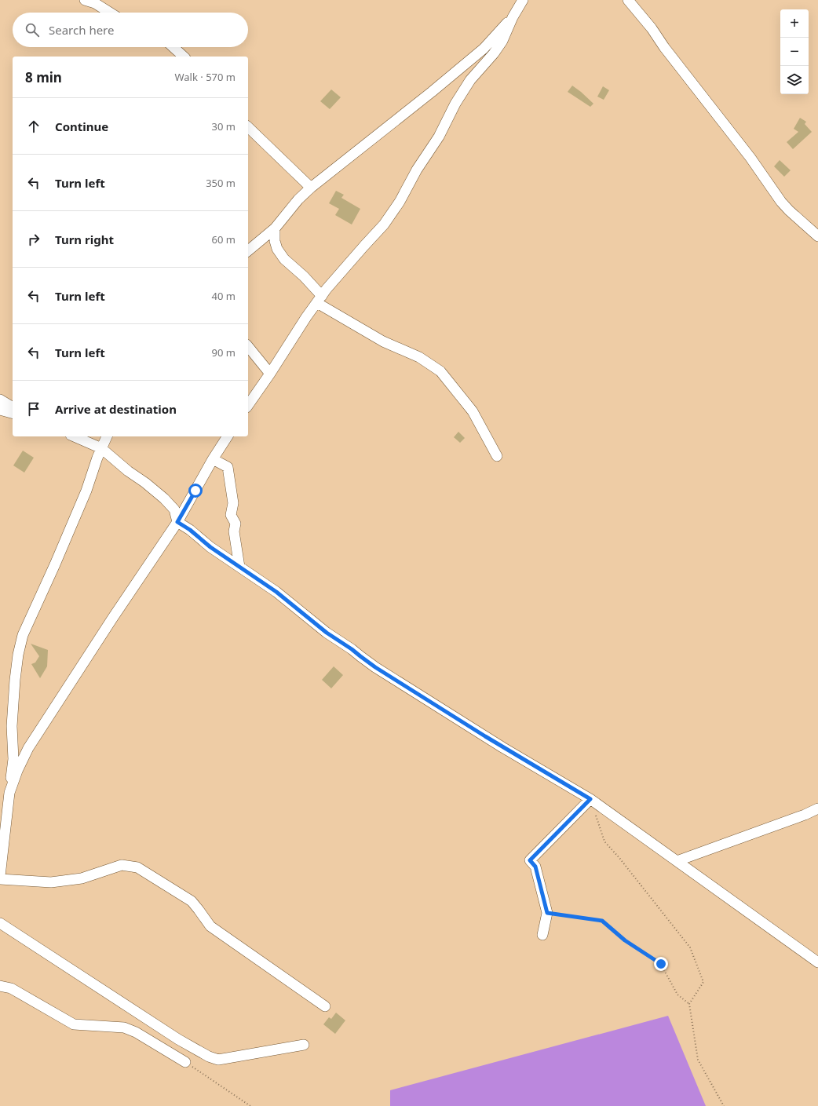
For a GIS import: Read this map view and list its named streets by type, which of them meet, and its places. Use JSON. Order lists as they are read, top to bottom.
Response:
{
  "page": {
    "map_buttons": ["+", "−"],
    "search": "Search here",
    "heading": ["8 min", "Walk · 570 m"],
    "list": [
      ["Continue", "30 m"],
      ["Turn left", "350 m"],
      ["Turn right", "60 m"],
      ["Turn left", "40 m"],
      ["Turn left", "90 m"],
      "Arrive at destination"
    ]
  }
}
